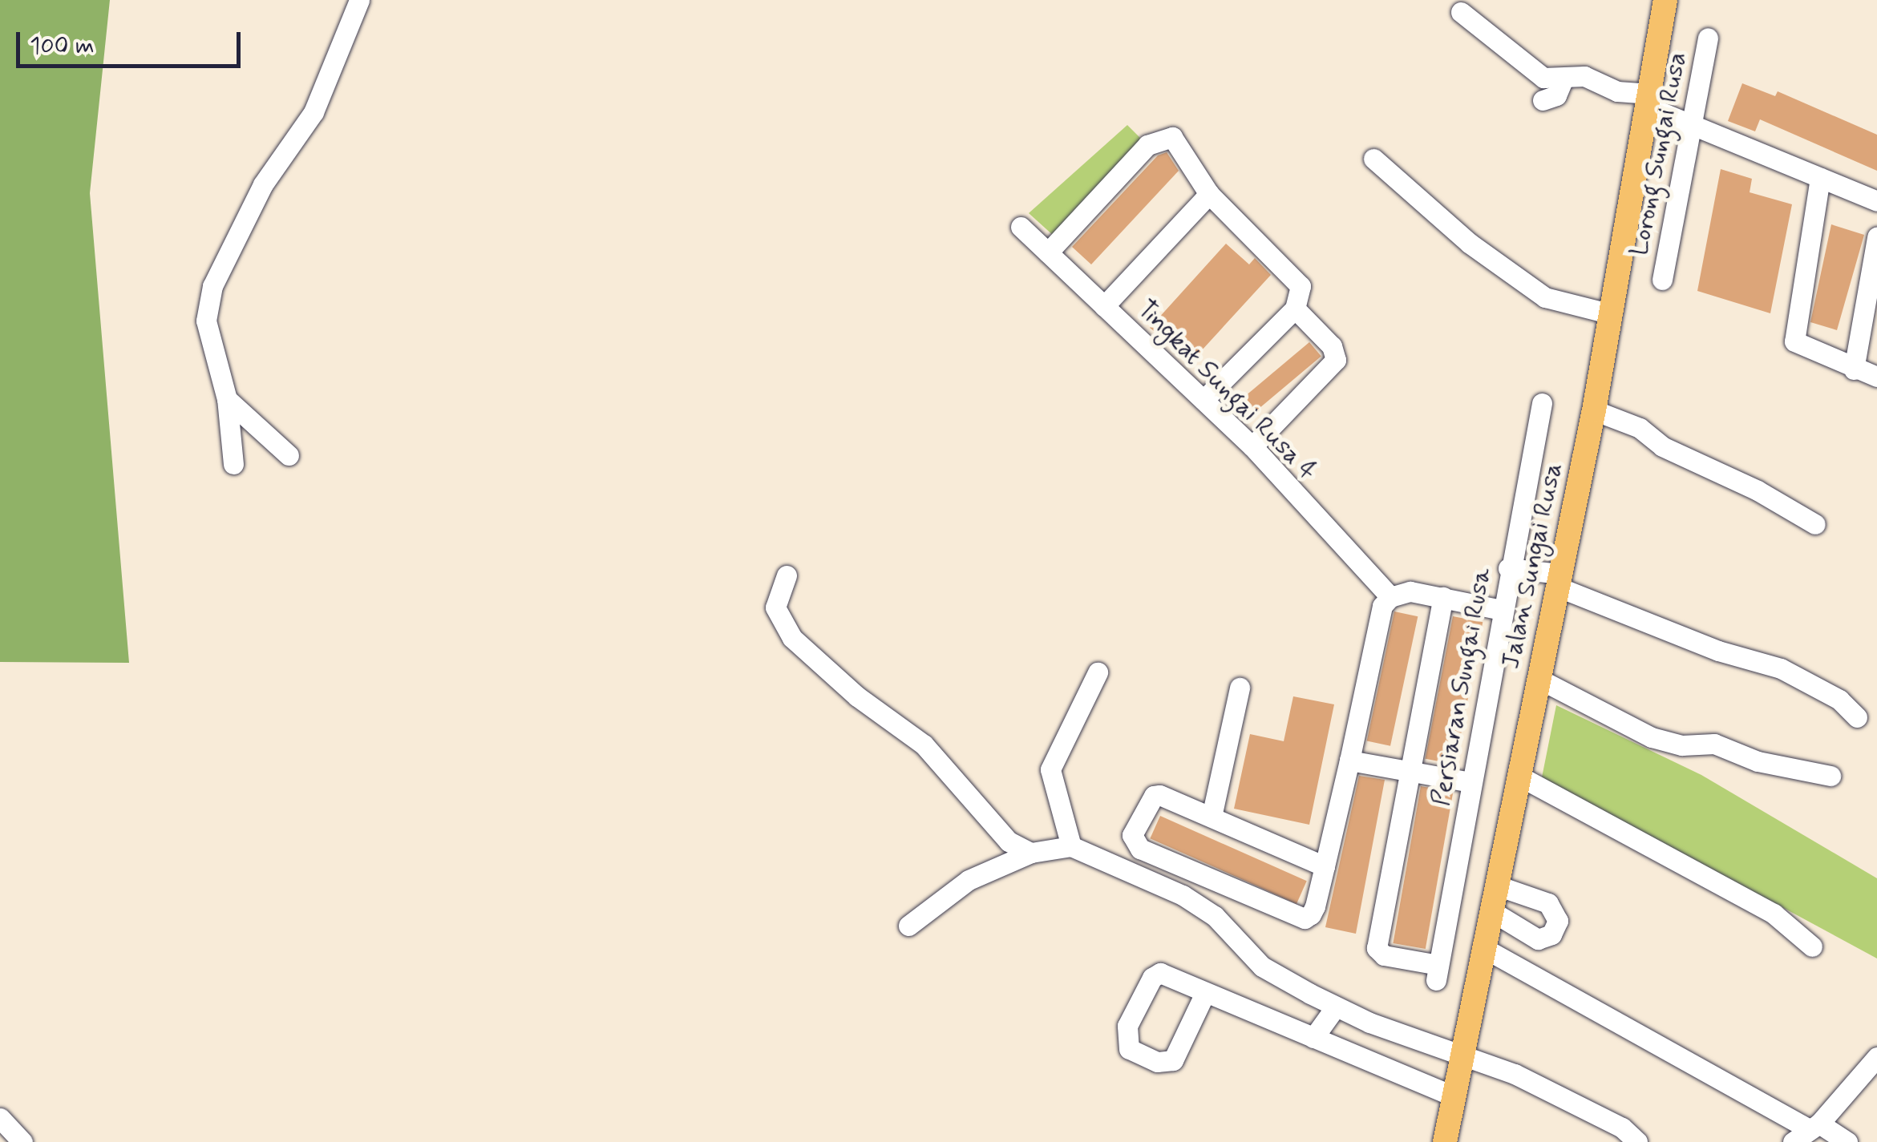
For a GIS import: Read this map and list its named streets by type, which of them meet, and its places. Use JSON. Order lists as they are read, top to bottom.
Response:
{
  "streets": {
    "main road": ["Jalan Sungai Rusa"],
    "street": ["Lorong Sungai Rusa", "Tingkat Sungai Rusa 4", "Persiaran Sungai Rusa"]
  },
  "scale_bar": "100 m"
}
